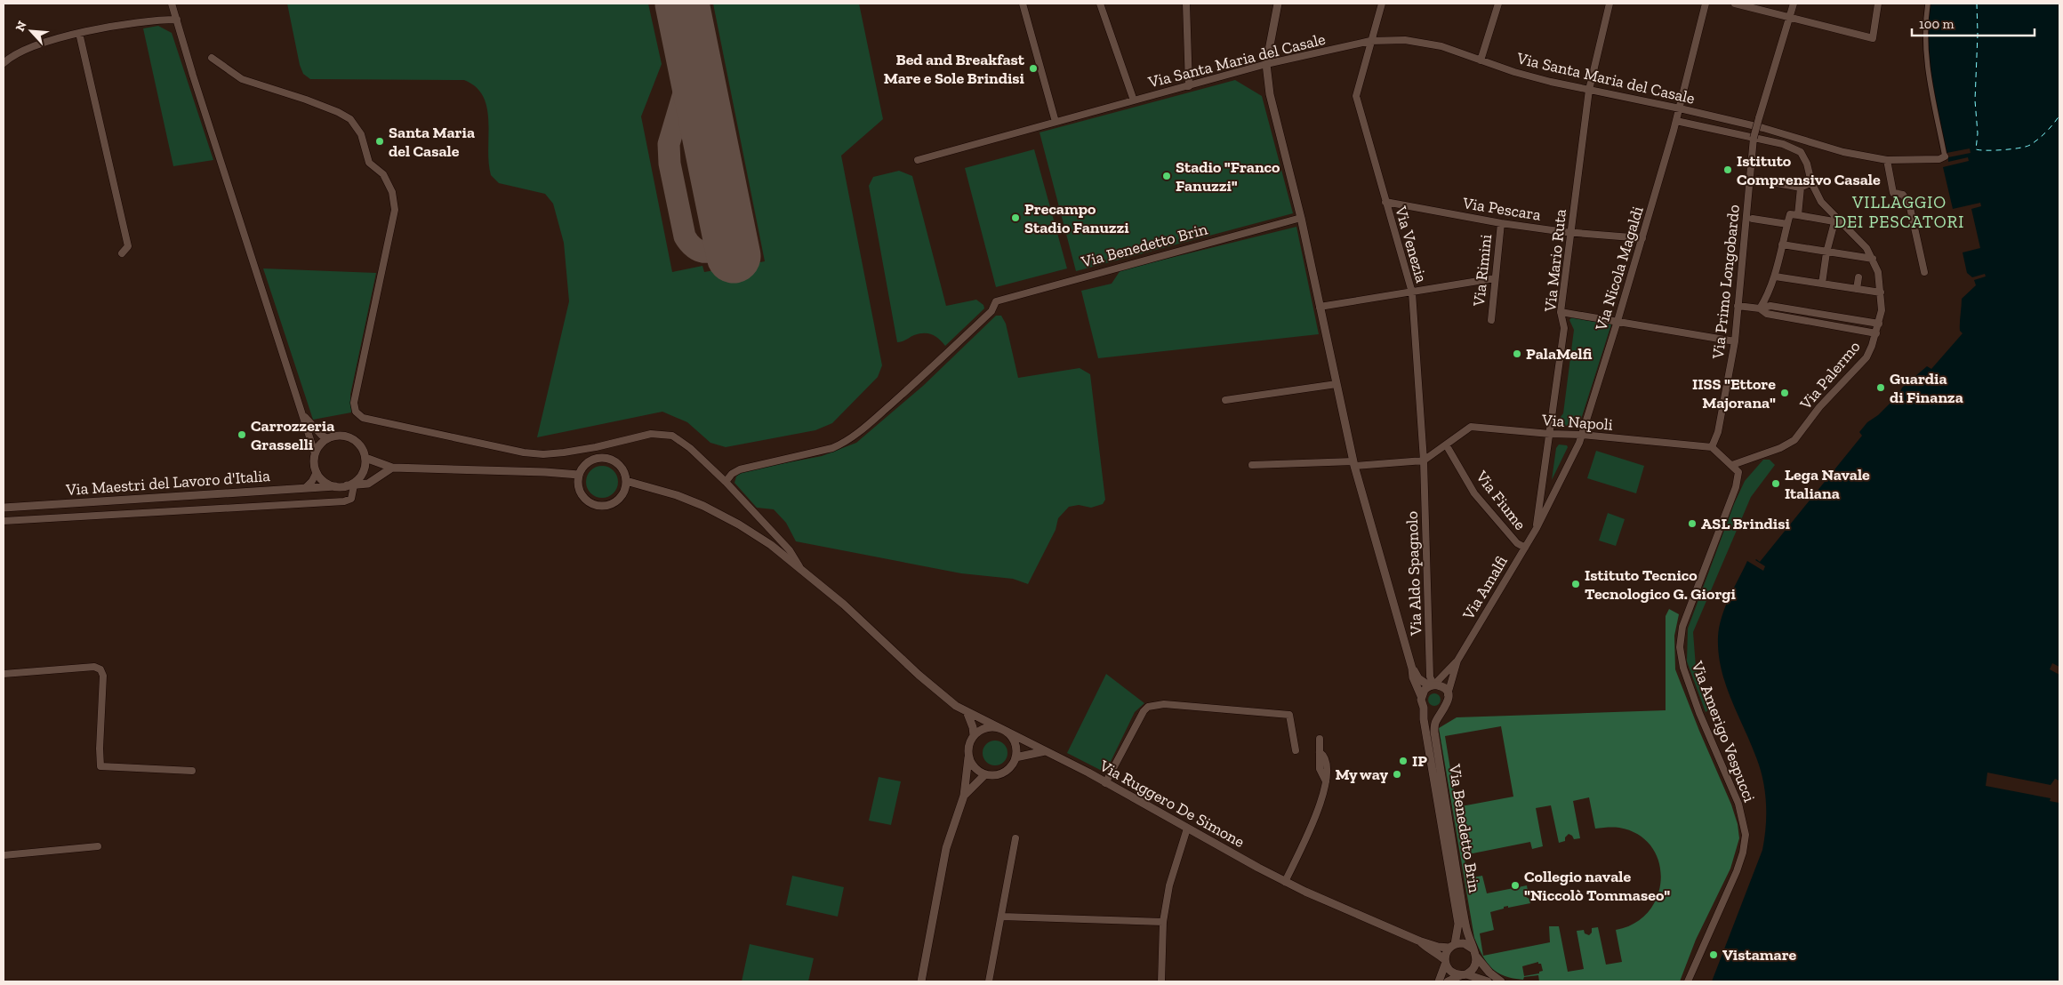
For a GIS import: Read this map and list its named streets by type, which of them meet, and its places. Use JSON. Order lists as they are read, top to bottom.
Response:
{
  "streets": {
    "street": [
      "Via Santa Maria del Casale",
      "Via Pescara",
      "Via Venezia",
      "Via Benedetto Brin",
      "Via Mario Ruta",
      "Via Nicola Magaldi",
      "Via Rimini",
      "Via Primo Longobardo",
      "Via Palermo",
      "Via Napoli",
      "Via Maestri del Lavoro d'Italia",
      "Via Fiume",
      "Via Aldo Spagnolo",
      "Via Amalfi",
      "Via Amerigo Vespucci",
      "Via Ruggero De Simone"
    ]
  },
  "crossings": [
    ["Via Santa Maria del Casale", "Via Venezia"],
    ["Via Santa Maria del Casale", "Via Benedetto Brin"],
    ["Via Santa Maria del Casale", "Via Mario Ruta"],
    ["Via Santa Maria del Casale", "Via Nicola Magaldi"],
    ["Via Pescara", "Via Venezia"],
    ["Via Pescara", "Via Mario Ruta"],
    ["Via Pescara", "Via Nicola Magaldi"],
    ["Via Pescara", "Via Rimini"],
    ["Via Venezia", "Via Napoli"],
    ["Via Venezia", "Via Aldo Spagnolo"],
    ["Via Benedetto Brin", "Via Aldo Spagnolo"],
    ["Via Benedetto Brin", "Via Amalfi"],
    ["Via Benedetto Brin", "Via Ruggero De Simone"],
    ["Via Mario Ruta", "Via Napoli"],
    ["Via Mario Ruta", "Via Amalfi"],
    ["Via Nicola Magaldi", "Via Palermo"],
    ["Via Nicola Magaldi", "Via Napoli"],
    ["Via Nicola Magaldi", "Via Amalfi"],
    ["Via Primo Longobardo", "Via Palermo"],
    ["Via Primo Longobardo", "Via Napoli"],
    ["Via Palermo", "Via Amerigo Vespucci"],
    ["Via Napoli", "Via Fiume"],
    ["Via Napoli", "Via Aldo Spagnolo"],
    ["Via Napoli", "Via Amalfi"],
    ["Via Fiume", "Via Amalfi"],
    ["Via Aldo Spagnolo", "Via Amalfi"]
  ],
  "districts": ["VILLAGGIO DEI PESCATORI"],
  "places": [
    "Bed and Breakfast Mare e Sole Brindisi",
    "Santa Maria del Casale",
    "Istituto Comprensivo Casale",
    "Stadio \"Franco Fanuzzi\"",
    "Precampo Stadio Fanuzzi",
    "PalaMelfi",
    "Guardia di Finanza",
    "IISS \"Ettore Majorana\"",
    "Carrozzeria Grasselli",
    "Lega Navale Italiana",
    "ASL Brindisi",
    "Istituto Tecnico Tecnologico G. Giorgi",
    "IP",
    "My way",
    "Collegio navale \"Niccolò Tommaseo\"",
    "Vistamare"
  ],
  "scale_bar": "100 m",
  "north": "top left"
}
